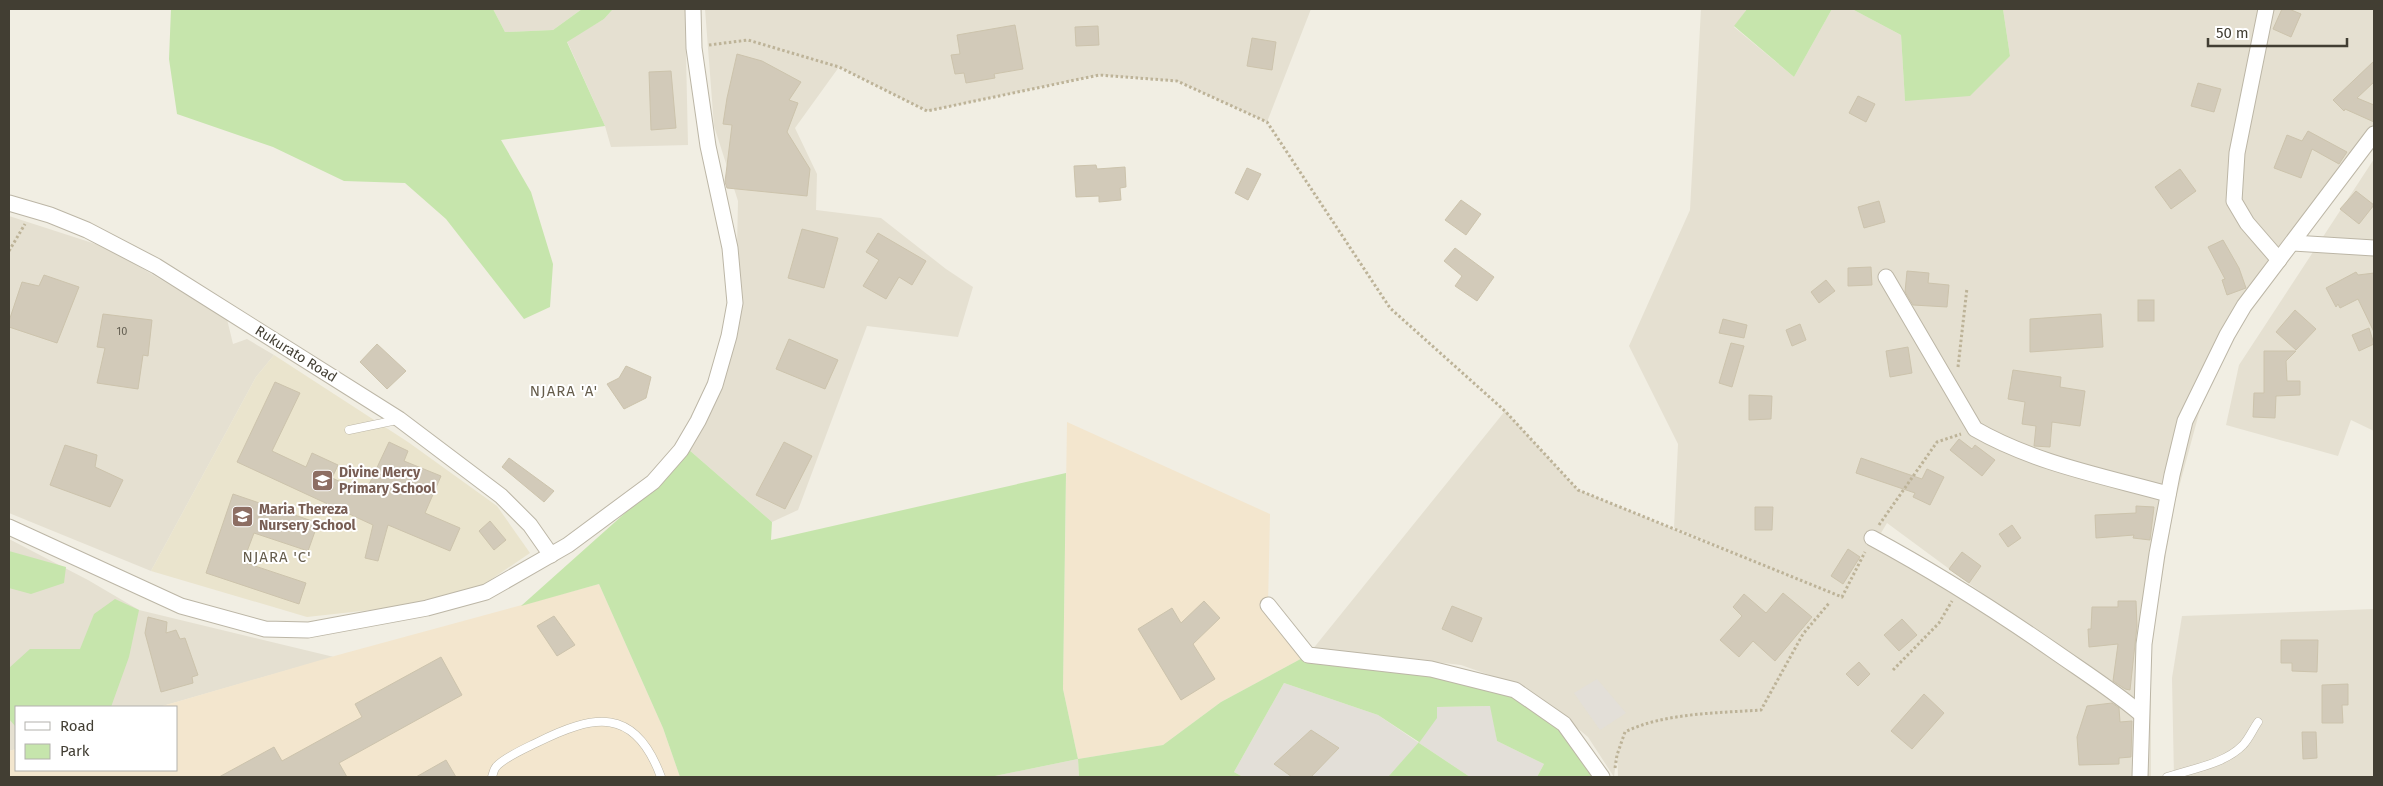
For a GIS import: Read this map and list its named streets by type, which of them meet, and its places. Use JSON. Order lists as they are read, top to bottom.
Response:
{
  "streets": {
    "street": ["Rukurato Road"]
  },
  "districts": ["NJARA 'A'", "NJARA 'C'"],
  "places": {
    "school or university": ["Divine Mercy Primary School", "Maria Thereza Nursery School"]
  },
  "house_numbers": ["10"],
  "legend": ["Road", "Park"],
  "scale_bar": "50 m"
}
